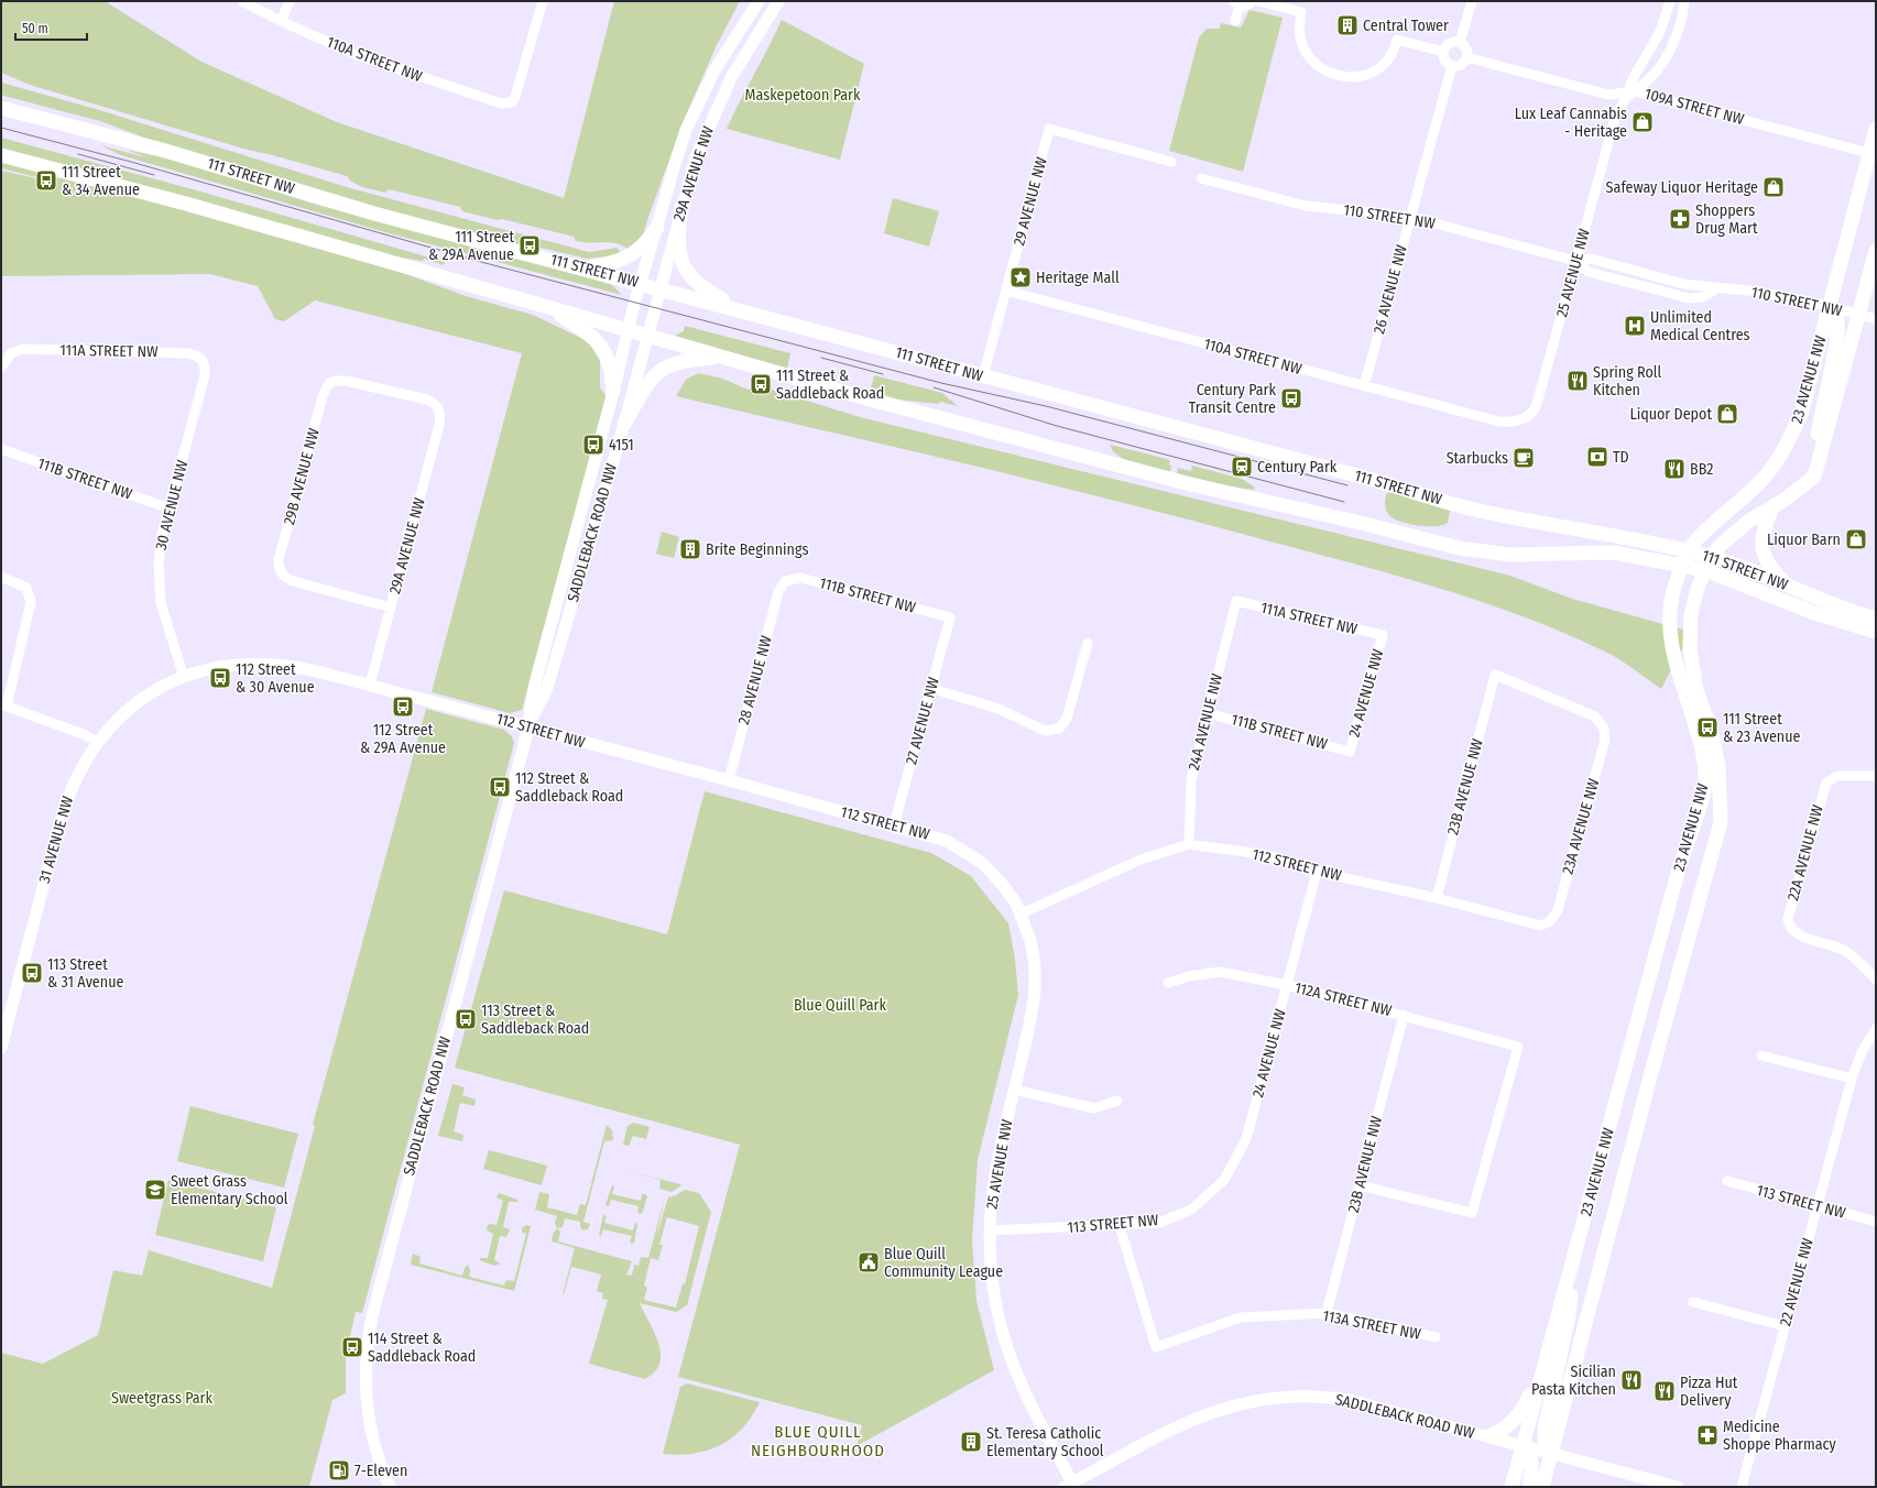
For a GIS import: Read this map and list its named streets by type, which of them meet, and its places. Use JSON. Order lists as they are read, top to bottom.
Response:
{
  "streets": {
    "main road": ["111 STREET NW", "23 AVENUE NW"],
    "street": [
      "110A STREET NW",
      "109A STREET NW",
      "29A AVENUE NW",
      "29 AVENUE NW",
      "110 STREET NW",
      "25 AVENUE NW",
      "26 AVENUE NW",
      "111A STREET NW",
      "29B AVENUE NW",
      "111B STREET NW",
      "30 AVENUE NW",
      "SADDLEBACK ROAD NW",
      "28 AVENUE NW",
      "24 AVENUE NW",
      "27 AVENUE NW",
      "24A AVENUE NW",
      "112 STREET NW",
      "23B AVENUE NW",
      "23A AVENUE NW",
      "31 AVENUE NW",
      "22A AVENUE NW",
      "112A STREET NW",
      "113 STREET NW",
      "22 AVENUE NW",
      "113A STREET NW"
    ]
  },
  "crossings": [
    ["110A STREET NW", "29 AVENUE NW"],
    ["110A STREET NW", "25 AVENUE NW"],
    ["110A STREET NW", "26 AVENUE NW"],
    ["109A STREET NW", "25 AVENUE NW"],
    ["109A STREET NW", "26 AVENUE NW"],
    ["109A STREET NW", "23 AVENUE NW"],
    ["29A AVENUE NW", "111 STREET NW"],
    ["29A AVENUE NW", "29B AVENUE NW"],
    ["29A AVENUE NW", "SADDLEBACK ROAD NW"],
    ["29A AVENUE NW", "112 STREET NW"],
    ["111 STREET NW", "29 AVENUE NW"],
    ["111 STREET NW", "23 AVENUE NW"],
    ["111 STREET NW", "SADDLEBACK ROAD NW"],
    ["110 STREET NW", "25 AVENUE NW"],
    ["110 STREET NW", "26 AVENUE NW"],
    ["110 STREET NW", "23 AVENUE NW"],
    ["25 AVENUE NW", "SADDLEBACK ROAD NW"],
    ["25 AVENUE NW", "112 STREET NW"],
    ["25 AVENUE NW", "113 STREET NW"],
    ["111A STREET NW", "30 AVENUE NW"],
    ["111A STREET NW", "24 AVENUE NW"],
    ["111A STREET NW", "24A AVENUE NW"],
    ["23 AVENUE NW", "SADDLEBACK ROAD NW"],
    ["111B STREET NW", "30 AVENUE NW"],
    ["111B STREET NW", "28 AVENUE NW"],
    ["111B STREET NW", "24 AVENUE NW"],
    ["111B STREET NW", "27 AVENUE NW"],
    ["111B STREET NW", "24A AVENUE NW"],
    ["30 AVENUE NW", "112 STREET NW"],
    ["30 AVENUE NW", "31 AVENUE NW"],
    ["SADDLEBACK ROAD NW", "112 STREET NW"],
    ["28 AVENUE NW", "112 STREET NW"],
    ["24 AVENUE NW", "112 STREET NW"],
    ["24 AVENUE NW", "112A STREET NW"],
    ["24 AVENUE NW", "113 STREET NW"],
    ["27 AVENUE NW", "112 STREET NW"],
    ["24A AVENUE NW", "112 STREET NW"],
    ["112 STREET NW", "23B AVENUE NW"],
    ["112 STREET NW", "23A AVENUE NW"],
    ["112 STREET NW", "31 AVENUE NW"],
    ["23B AVENUE NW", "23A AVENUE NW"],
    ["23B AVENUE NW", "112A STREET NW"],
    ["23B AVENUE NW", "113A STREET NW"],
    ["113 STREET NW", "22 AVENUE NW"],
    ["113 STREET NW", "113A STREET NW"]
  ],
  "districts": ["BLUE QUILL NEIGHBOURHOOD"],
  "parks": ["Maskepetoon Park", "Blue Quill Park", "Sweetgrass Park"],
  "places": {
    "building": ["Central Tower", "Brite Beginnings", "St. Teresa Catholic Elementary School"],
    "shop": [
      "Lux Leaf Cannabis - Heritage",
      "Safeway Liquor Heritage",
      "Liquor Depot",
      "Liquor Barn"
    ],
    "bus stop": [
      "111 Street & 34 Avenue",
      "111 Street & 29A Avenue",
      "111 Street & Saddleback Road",
      "Century Park Transit Centre",
      "4151",
      "112 Street & 30 Avenue",
      "112 Street & 29A Avenue",
      "111 Street & 23 Avenue",
      "112 Street & Saddleback Road",
      "113 Street & 31 Avenue",
      "113 Street & Saddleback Road",
      "114 Street & Saddleback Road"
    ],
    "pharmacy": ["Shoppers Drug Mart", "Medicine Shoppe Pharmacy"],
    "place": ["Heritage Mall"],
    "hospital": ["Unlimited Medical Centres"],
    "restaurant": [
      "Spring Roll Kitchen",
      "BB2",
      "Sicilian Pasta Kitchen",
      "Pizza Hut Delivery"
    ],
    "bank": ["TD"],
    "cafe": ["Starbucks"],
    "station": ["Century Park"],
    "school or university": ["Sweet Grass Elementary School"],
    "public building": ["Blue Quill Community League"],
    "fuel station": ["7-Eleven"]
  },
  "scale_bar": "50 m"
}
